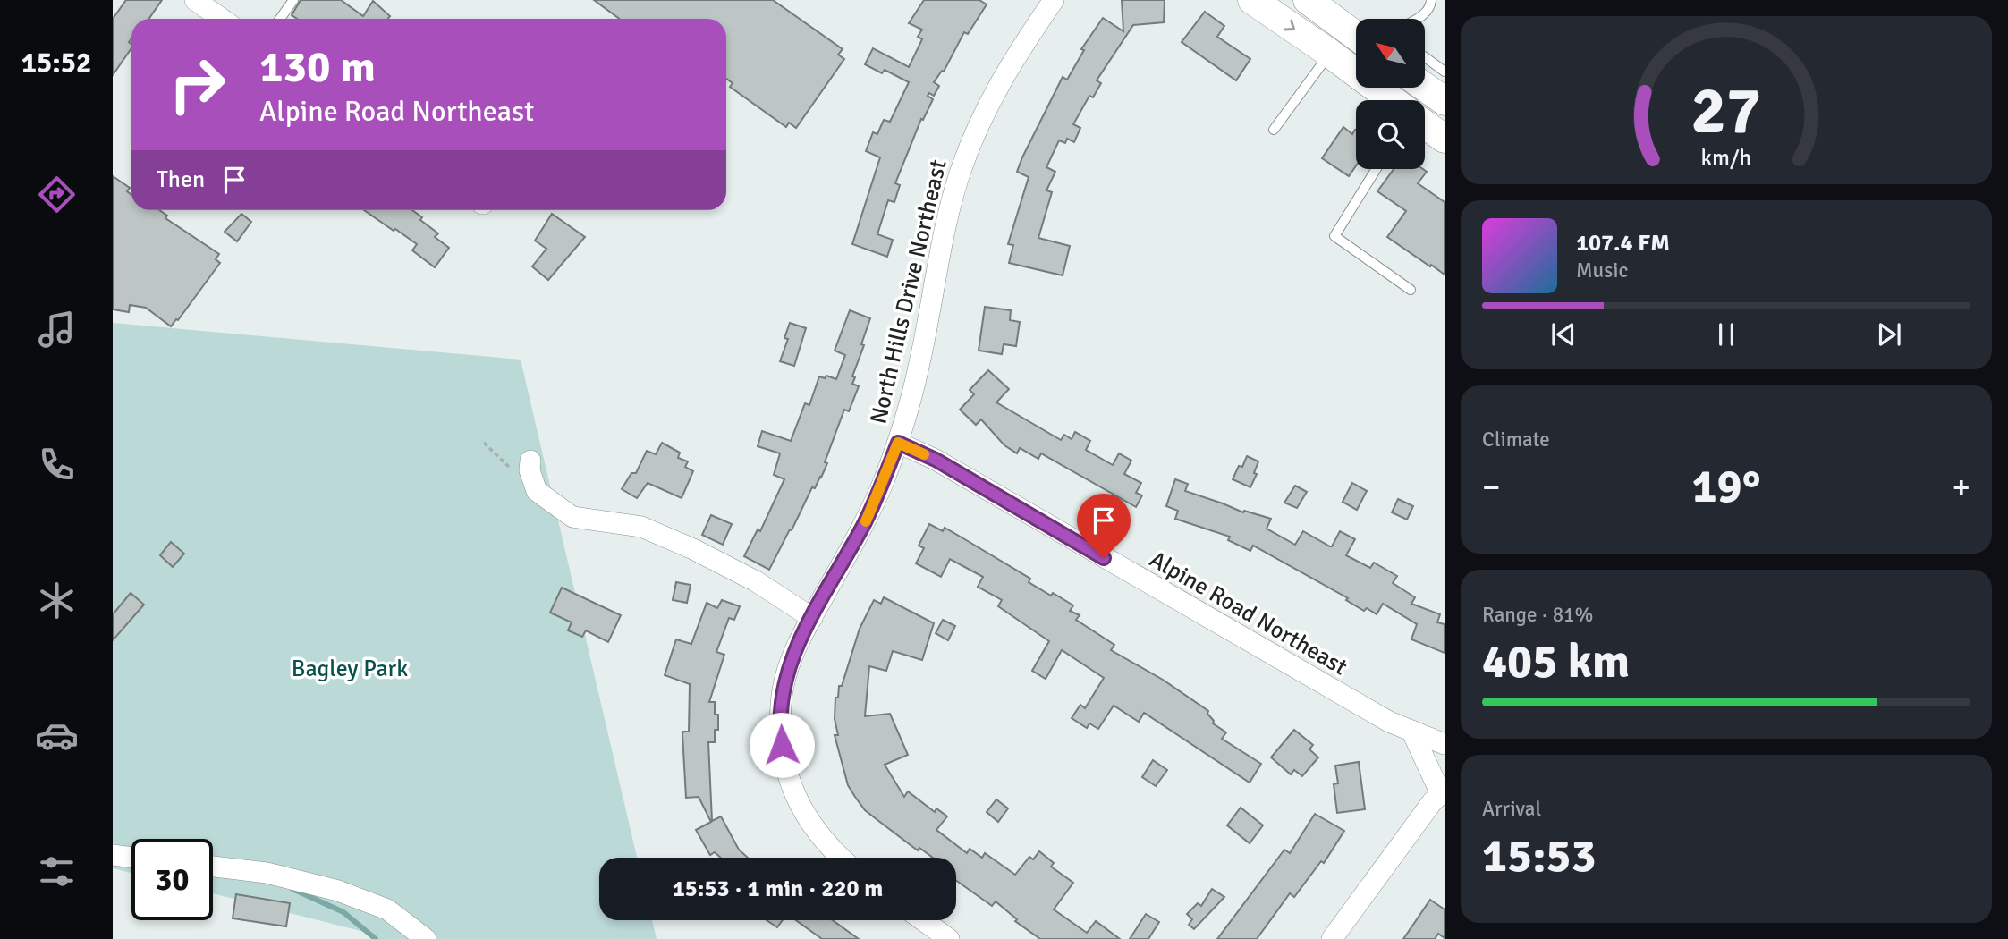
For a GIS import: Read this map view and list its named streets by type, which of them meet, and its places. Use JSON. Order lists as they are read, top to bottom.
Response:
{
  "streets": {
    "street": ["North Hills Drive Northeast", "Alpine Road Northeast"]
  },
  "crossings": [
    ["North Hills Drive Northeast", "Alpine Road Northeast"]
  ],
  "parks": ["Bagley Park"],
  "north": "top left",
  "page": {
    "tabs": "15:52",
    "turn": ["130 m", "Alpine Road Northeast"],
    "then": "Then",
    "song": ["107.4 FM", "Music"],
    "tile": [
      "Climate",
      ["Range · 81%", "405 km"],
      ["Arrival", "15:53"]
    ],
    "heat": ["−", "19°", "+"],
    "limit": "30",
    "trip": "15:53 · 1 min · 220 m",
    "gauge": ["27", "km/h"]
  }
}
